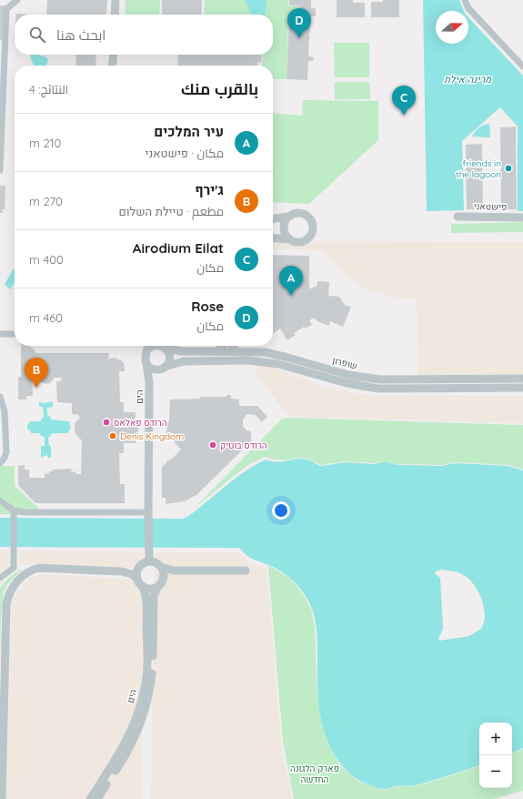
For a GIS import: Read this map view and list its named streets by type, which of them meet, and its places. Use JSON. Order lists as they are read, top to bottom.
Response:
{
  "streets": {
    "street": ["פישטאני", "שופרון", "הים"]
  },
  "crossings": [
    ["שופרון", "הים"]
  ],
  "water": ["מרינה אילת"],
  "parks": ["פארק הלגונה החדשה"],
  "places": [
    "friends in the lagoon",
    "הרודס פאלאס",
    "Denis Kingdom",
    "הרודס בוטיק"
  ],
  "north": "right",
  "page": {
    "pins": [
      "D",
      "C",
      "A",
      "B"
    ],
    "search": "ابحث هنا",
    "heading": ["بالقرب منك", "النتائج: 4"],
    "list": [
      {
        "mark": "A",
        "name": "עיר המלכים",
        "note": "مكان · פישטאני",
        "value": "210 m"
      },
      {
        "mark": "B",
        "name": "ג'ירף",
        "note": "مطعم · טיילת השלום",
        "value": "270 m"
      },
      {
        "mark": "C",
        "name": "Airodium Eilat",
        "note": "مكان",
        "value": "400 m"
      },
      {
        "mark": "D",
        "name": "Rose",
        "note": "مكان",
        "value": "460 m"
      }
    ],
    "map_buttons": ["+", "−"]
  }
}
